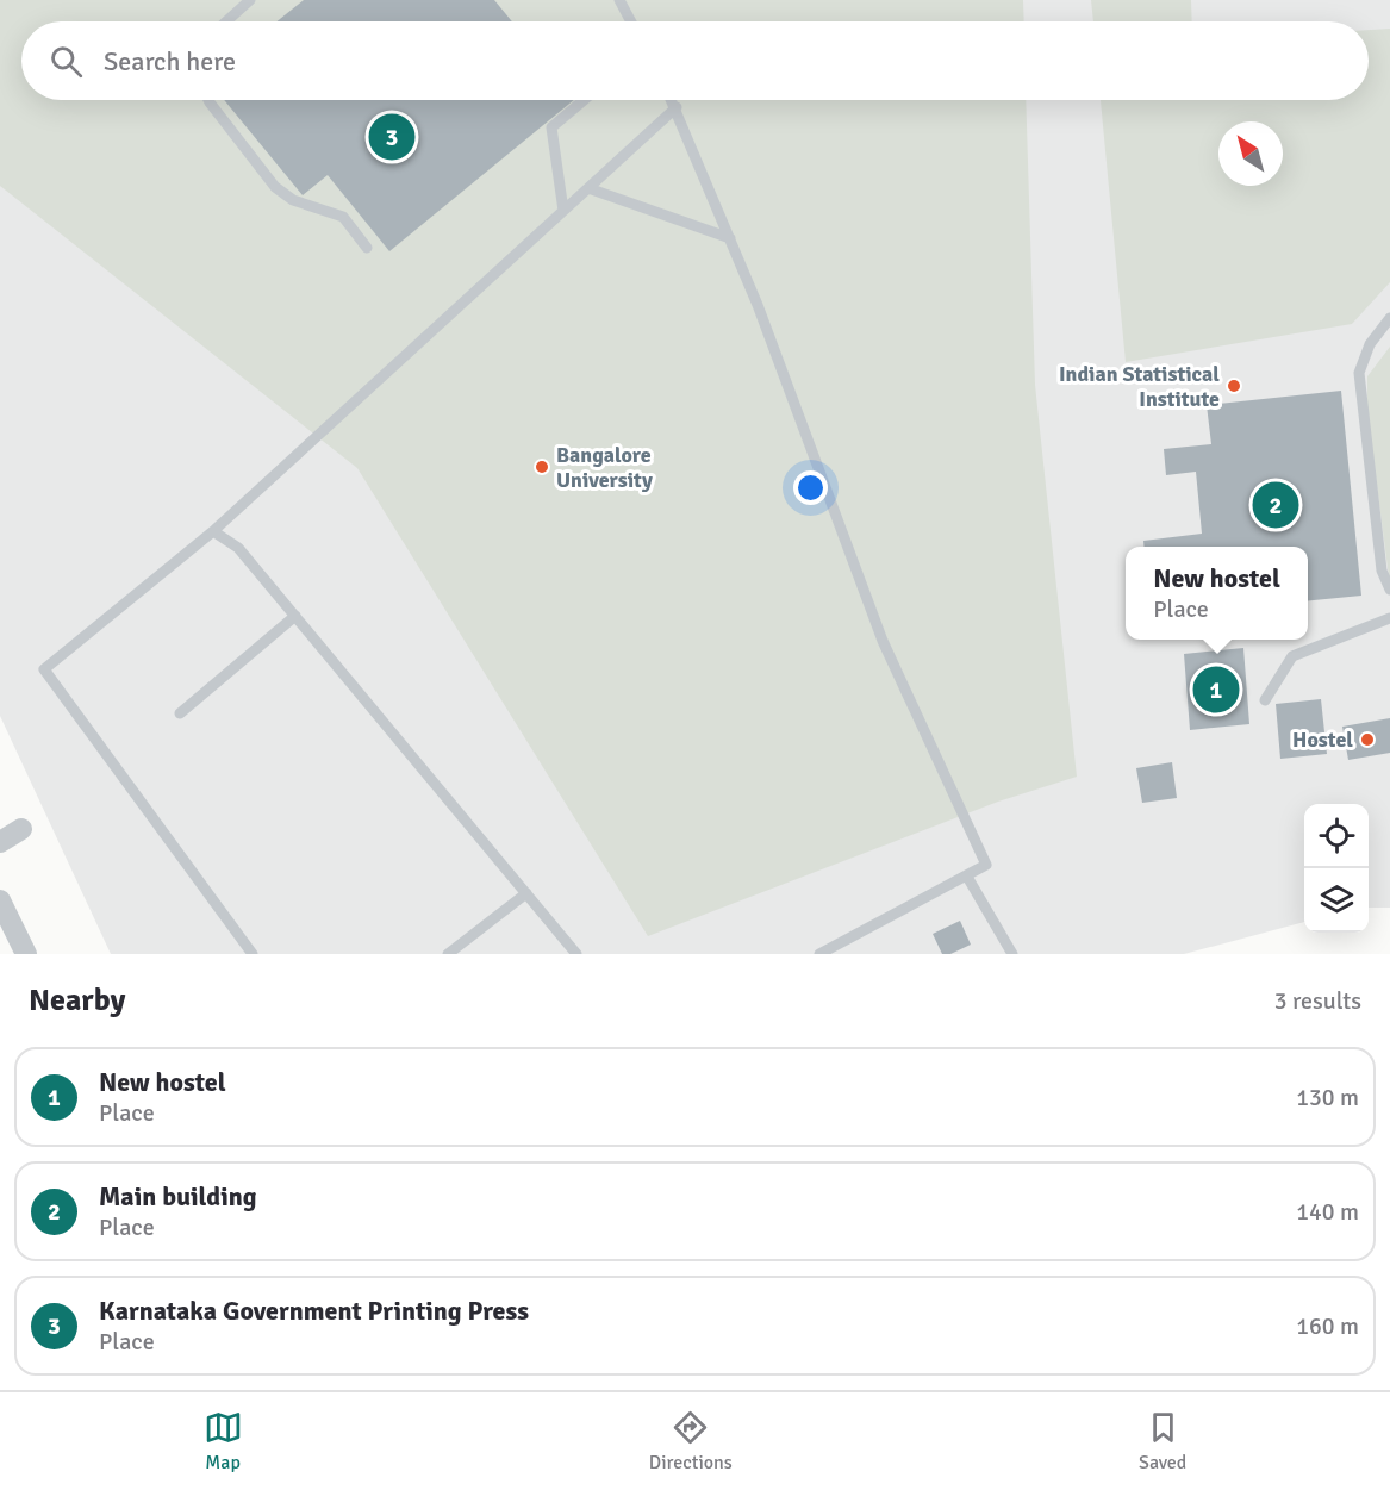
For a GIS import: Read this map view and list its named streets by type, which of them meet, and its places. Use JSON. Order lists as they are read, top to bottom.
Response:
{
  "places": ["Indian Statistical Institute", "Bangalore University", "Hostel"],
  "north": "top left",
  "page": {
    "search": "Search here",
    "pins": ["3", "2", "1"],
    "popup": ["New hostel", "Place"],
    "heading": ["Nearby", "3 results"],
    "list": [
      {
        "mark": "1",
        "name": "New hostel",
        "note": "Place",
        "value": "130 m"
      },
      {
        "mark": "2",
        "name": "Main building",
        "note": "Place",
        "value": "140 m"
      },
      {
        "mark": "3",
        "name": "Karnataka Government Printing Press",
        "note": "Place",
        "value": "160 m"
      }
    ],
    "nav": ["Map", "Directions", "Saved"]
  }
}
